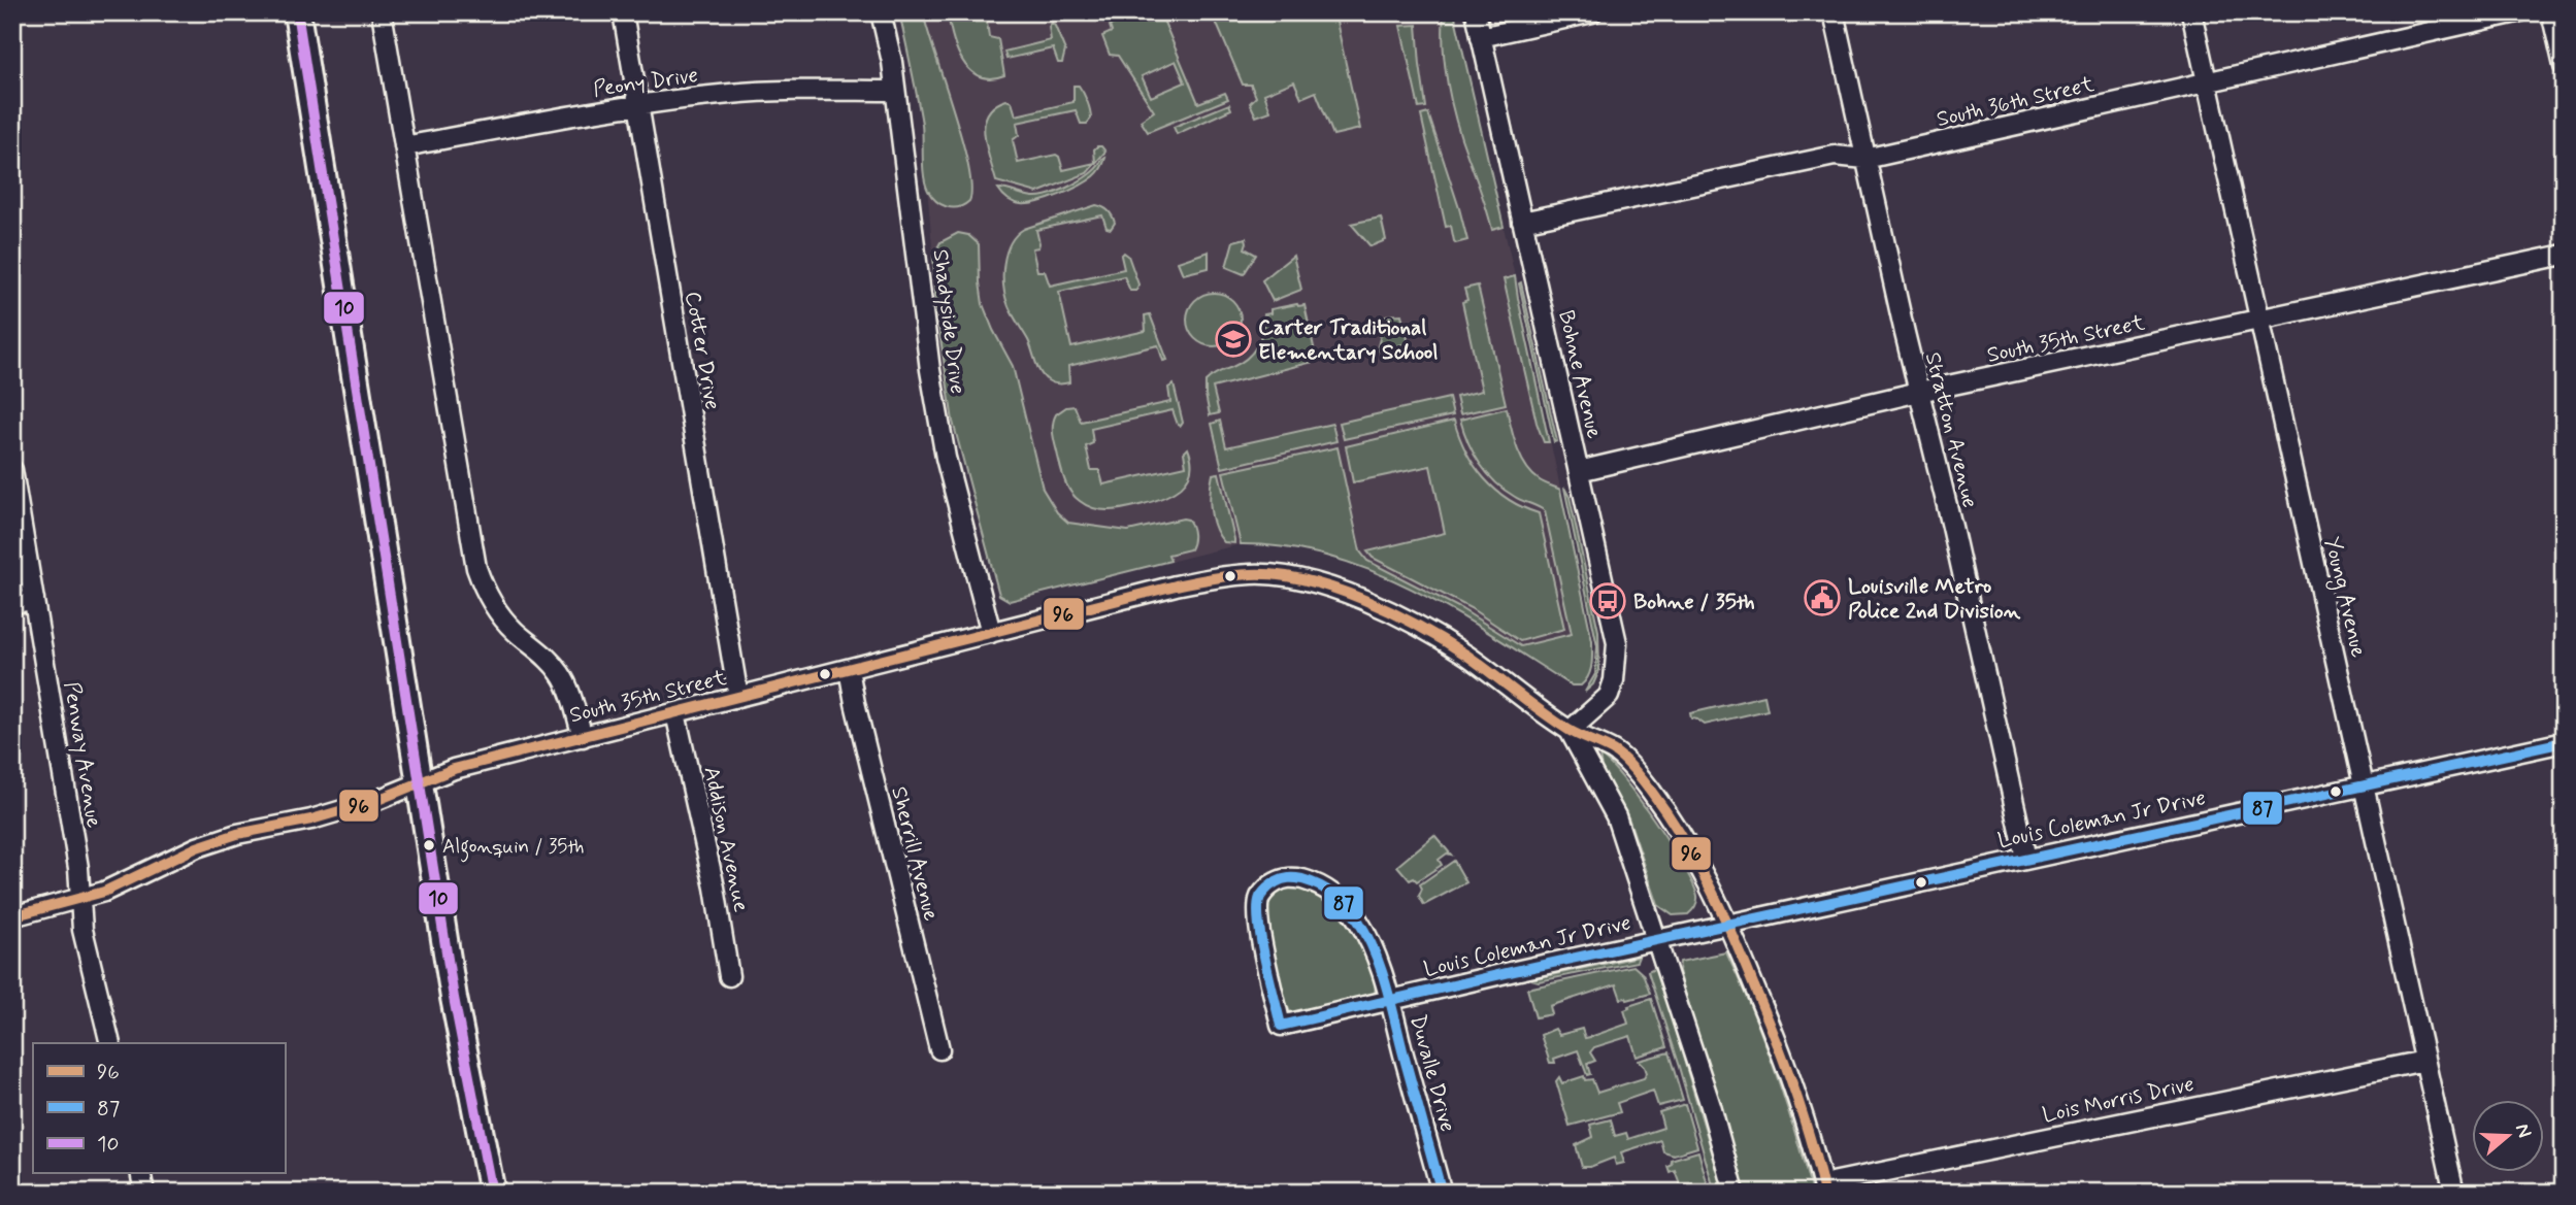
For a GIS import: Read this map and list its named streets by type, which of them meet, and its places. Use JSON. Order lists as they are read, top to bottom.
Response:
{
  "streets": {
    "street": [
      "Peony Drive",
      "South 36th Street",
      "Shadyside Drive",
      "South 35th Street",
      "Cotter Drive",
      "Bohne Avenue",
      "Stratton Avenue",
      "Young Avenue",
      "Penway Avenue",
      "Louis Coleman Jr Drive",
      "Addison Avenue",
      "Sherrill Avenue",
      "Duvalle Drive",
      "Lois Morris Drive"
    ]
  },
  "crossings": [
    ["Peony Drive", "Shadyside Drive"],
    ["Peony Drive", "Cotter Drive"],
    ["South 36th Street", "Bohne Avenue"],
    ["South 36th Street", "Stratton Avenue"],
    ["South 36th Street", "Young Avenue"],
    ["Shadyside Drive", "South 35th Street"],
    ["South 35th Street", "Cotter Drive"],
    ["South 35th Street", "Bohne Avenue"],
    ["South 35th Street", "Stratton Avenue"],
    ["South 35th Street", "Young Avenue"],
    ["South 35th Street", "Penway Avenue"],
    ["South 35th Street", "Addison Avenue"],
    ["South 35th Street", "Sherrill Avenue"],
    ["Stratton Avenue", "Louis Coleman Jr Drive"],
    ["Young Avenue", "Louis Coleman Jr Drive"],
    ["Young Avenue", "Lois Morris Drive"],
    ["Louis Coleman Jr Drive", "Duvalle Drive"]
  ],
  "places": {
    "school or university": ["Carter Traditional Elementary School"],
    "public building": ["Louisville Metro Police 2nd Division"],
    "bus stop": ["Bohne / 35th"],
    "other": ["Algonquin / 35th"]
  },
  "lines": ["transit line 10", "transit line 96", "transit line 87"],
  "legend": ["96", "87", "10"],
  "north": "right"
}
